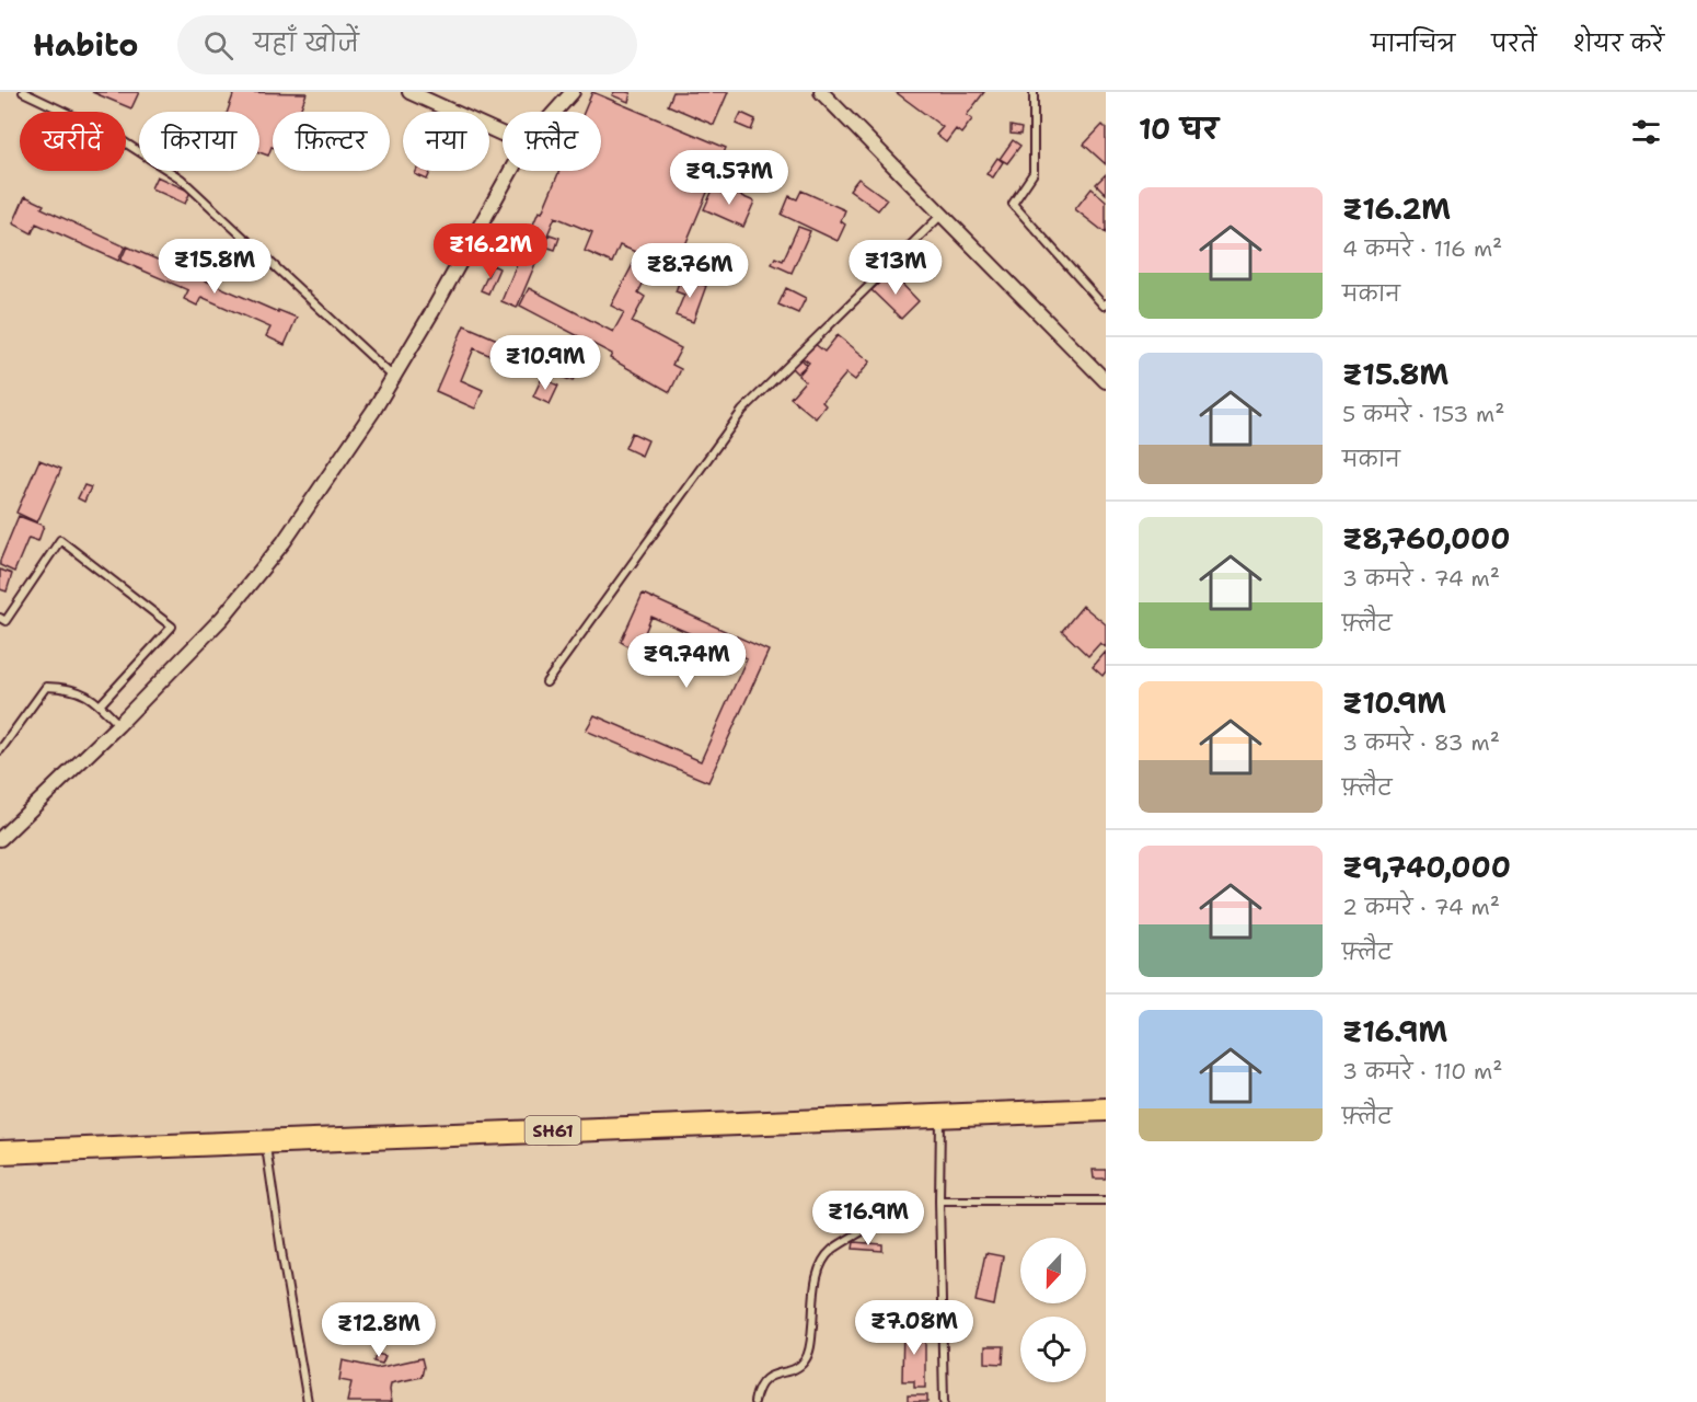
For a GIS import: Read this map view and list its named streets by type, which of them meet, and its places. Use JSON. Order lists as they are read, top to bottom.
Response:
{
  "streets": {
    "main road": ["SH61"]
  },
  "north": "bottom",
  "page": {
    "header": "Habito",
    "search": "यहाँ खोजें",
    "nav": ["मानचित्र", "परतें", "शेयर करें"],
    "heading": "10 घर",
    "chip": [
      "खरीदें",
      "किराया",
      "फ़िल्टर",
      "नया",
      "फ़्लैट"
    ],
    "price": [
      "₹9.57M",
      "₹16.2M",
      "₹15.8M",
      "₹13M",
      "₹8.76M",
      "₹10.9M",
      "₹9.74M",
      "₹16.9M",
      "₹7.08M",
      "₹12.8M"
    ],
    "list": [
      {
        "name": "₹16.2M",
        "note": "4 कमरे · 116 m² · मकान"
      },
      {
        "name": "₹15.8M",
        "note": "5 कमरे · 153 m² · मकान"
      },
      {
        "name": "₹8,760,000",
        "note": "3 कमरे · 74 m² · फ़्लैट"
      },
      {
        "name": "₹10.9M",
        "note": "3 कमरे · 83 m² · फ़्लैट"
      },
      {
        "name": "₹9,740,000",
        "note": "2 कमरे · 74 m² · फ़्लैट"
      },
      {
        "name": "₹16.9M",
        "note": "3 कमरे · 110 m² · फ़्लैट"
      }
    ]
  }
}
